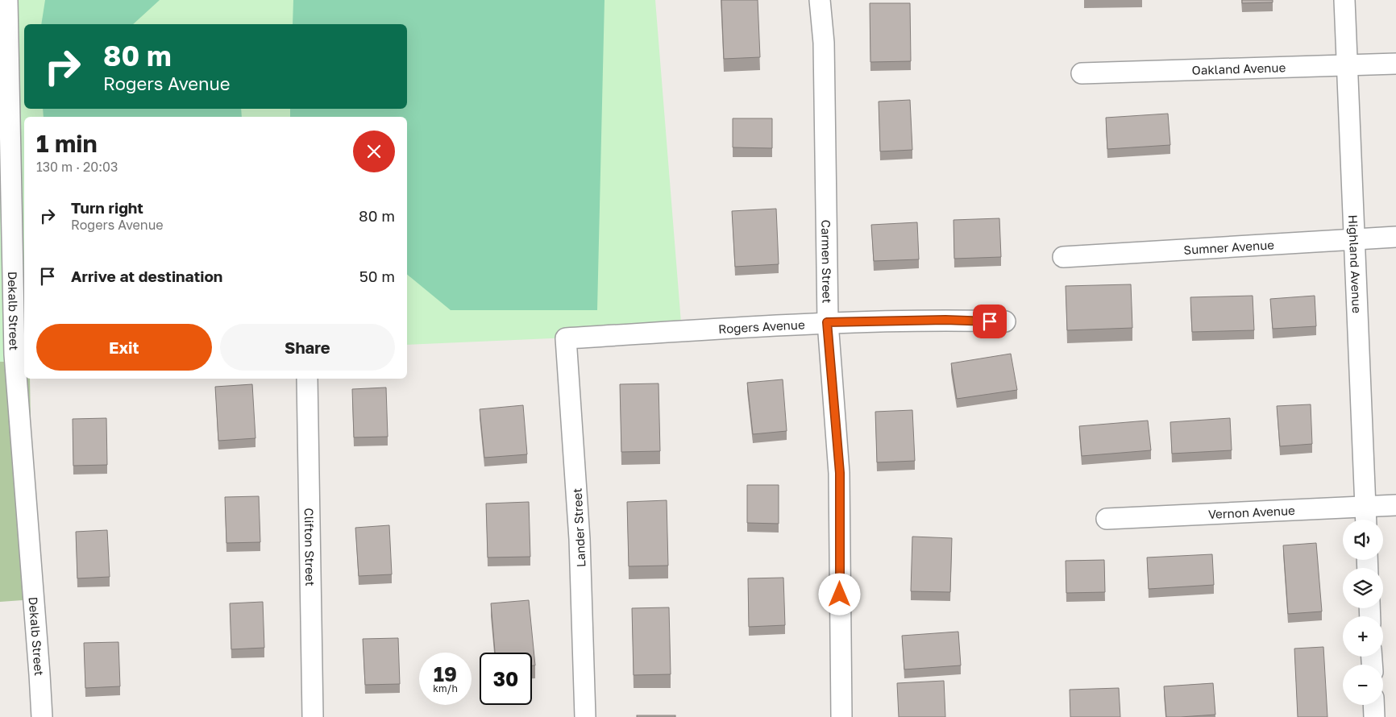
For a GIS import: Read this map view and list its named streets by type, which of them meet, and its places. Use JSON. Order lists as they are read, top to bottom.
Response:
{
  "streets": {
    "street": [
      "Oakland Avenue",
      "Sumner Avenue",
      "Carmen Street",
      "Highland Avenue",
      "Dekalb Street",
      "Rogers Avenue",
      "Vernon Avenue",
      "Lander Street",
      "Clifton Street"
    ]
  },
  "crossings": [
    ["Oakland Avenue", "Highland Avenue"],
    ["Sumner Avenue", "Highland Avenue"],
    ["Carmen Street", "Rogers Avenue"],
    ["Highland Avenue", "Vernon Avenue"],
    ["Rogers Avenue", "Lander Street"]
  ],
  "page": {
    "turn": ["80 m", "Rogers Avenue"],
    "heading": ["1 min", "130 m · 20:03"],
    "list": [
      {
        "name": "Turn right",
        "note": "Rogers Avenue",
        "value": "80 m"
      },
      {
        "name": "Arrive at destination",
        "value": "50 m"
      }
    ],
    "buttons": ["Exit", "Share"],
    "map_buttons": ["+", "−"],
    "speed": "19 km/h",
    "limit": "30"
  }
}
